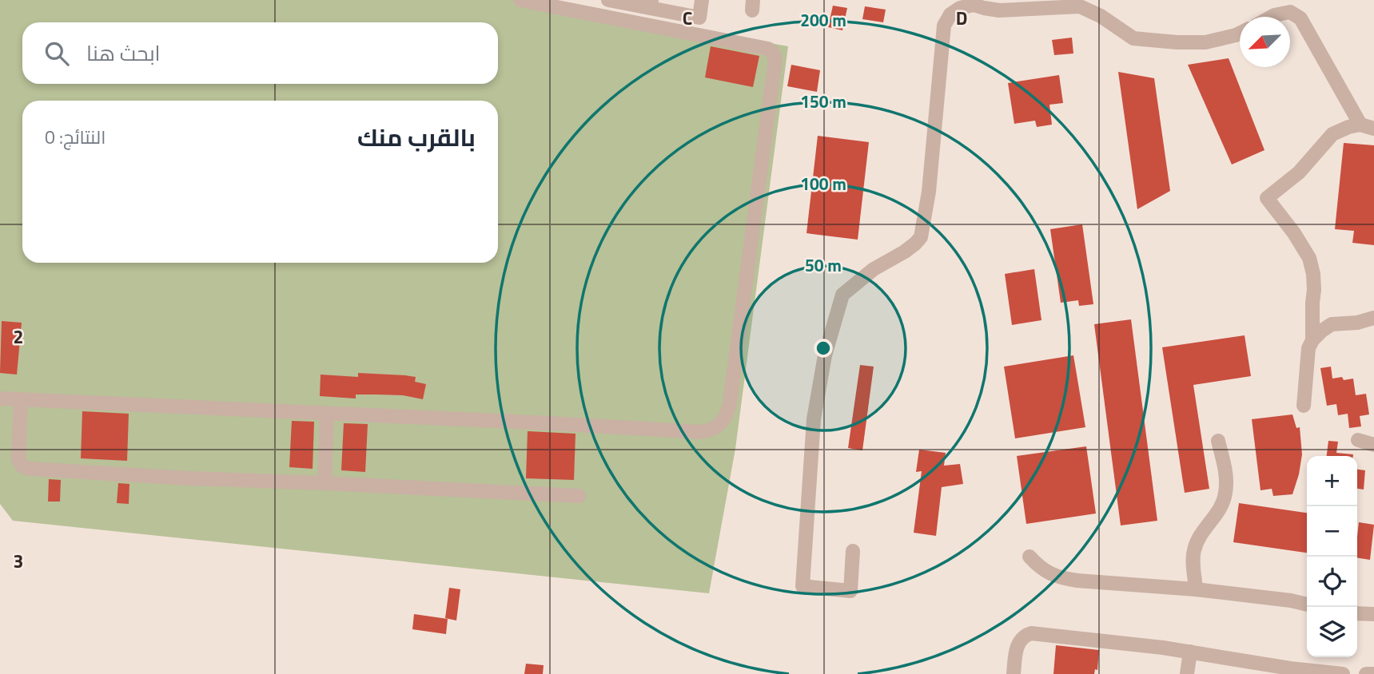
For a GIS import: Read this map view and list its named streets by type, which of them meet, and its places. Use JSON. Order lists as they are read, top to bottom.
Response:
{
  "north": "bottom left",
  "page": {
    "search": "ابحث هنا",
    "heading": ["بالقرب منك", "النتائج: 0"],
    "map_buttons": ["+", "−"]
  },
  "grid": {
    "columns": ["C", "D"],
    "rows": ["2", "3"]
  },
  "rings": [
    "200 m",
    "150 m",
    "100 m",
    "50 m"
  ]
}
